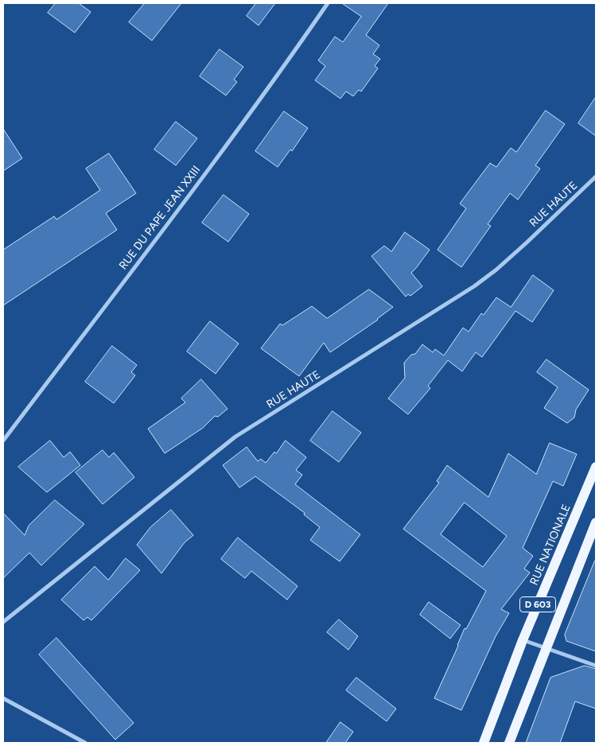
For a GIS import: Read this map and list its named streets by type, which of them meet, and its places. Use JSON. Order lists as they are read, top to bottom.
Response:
{
  "streets": {
    "main road": ["RUE NATIONALE", "D 603"],
    "street": ["RUE HAUTE", "RUE DU PAPE JEAN XXIII"]
  }
}
